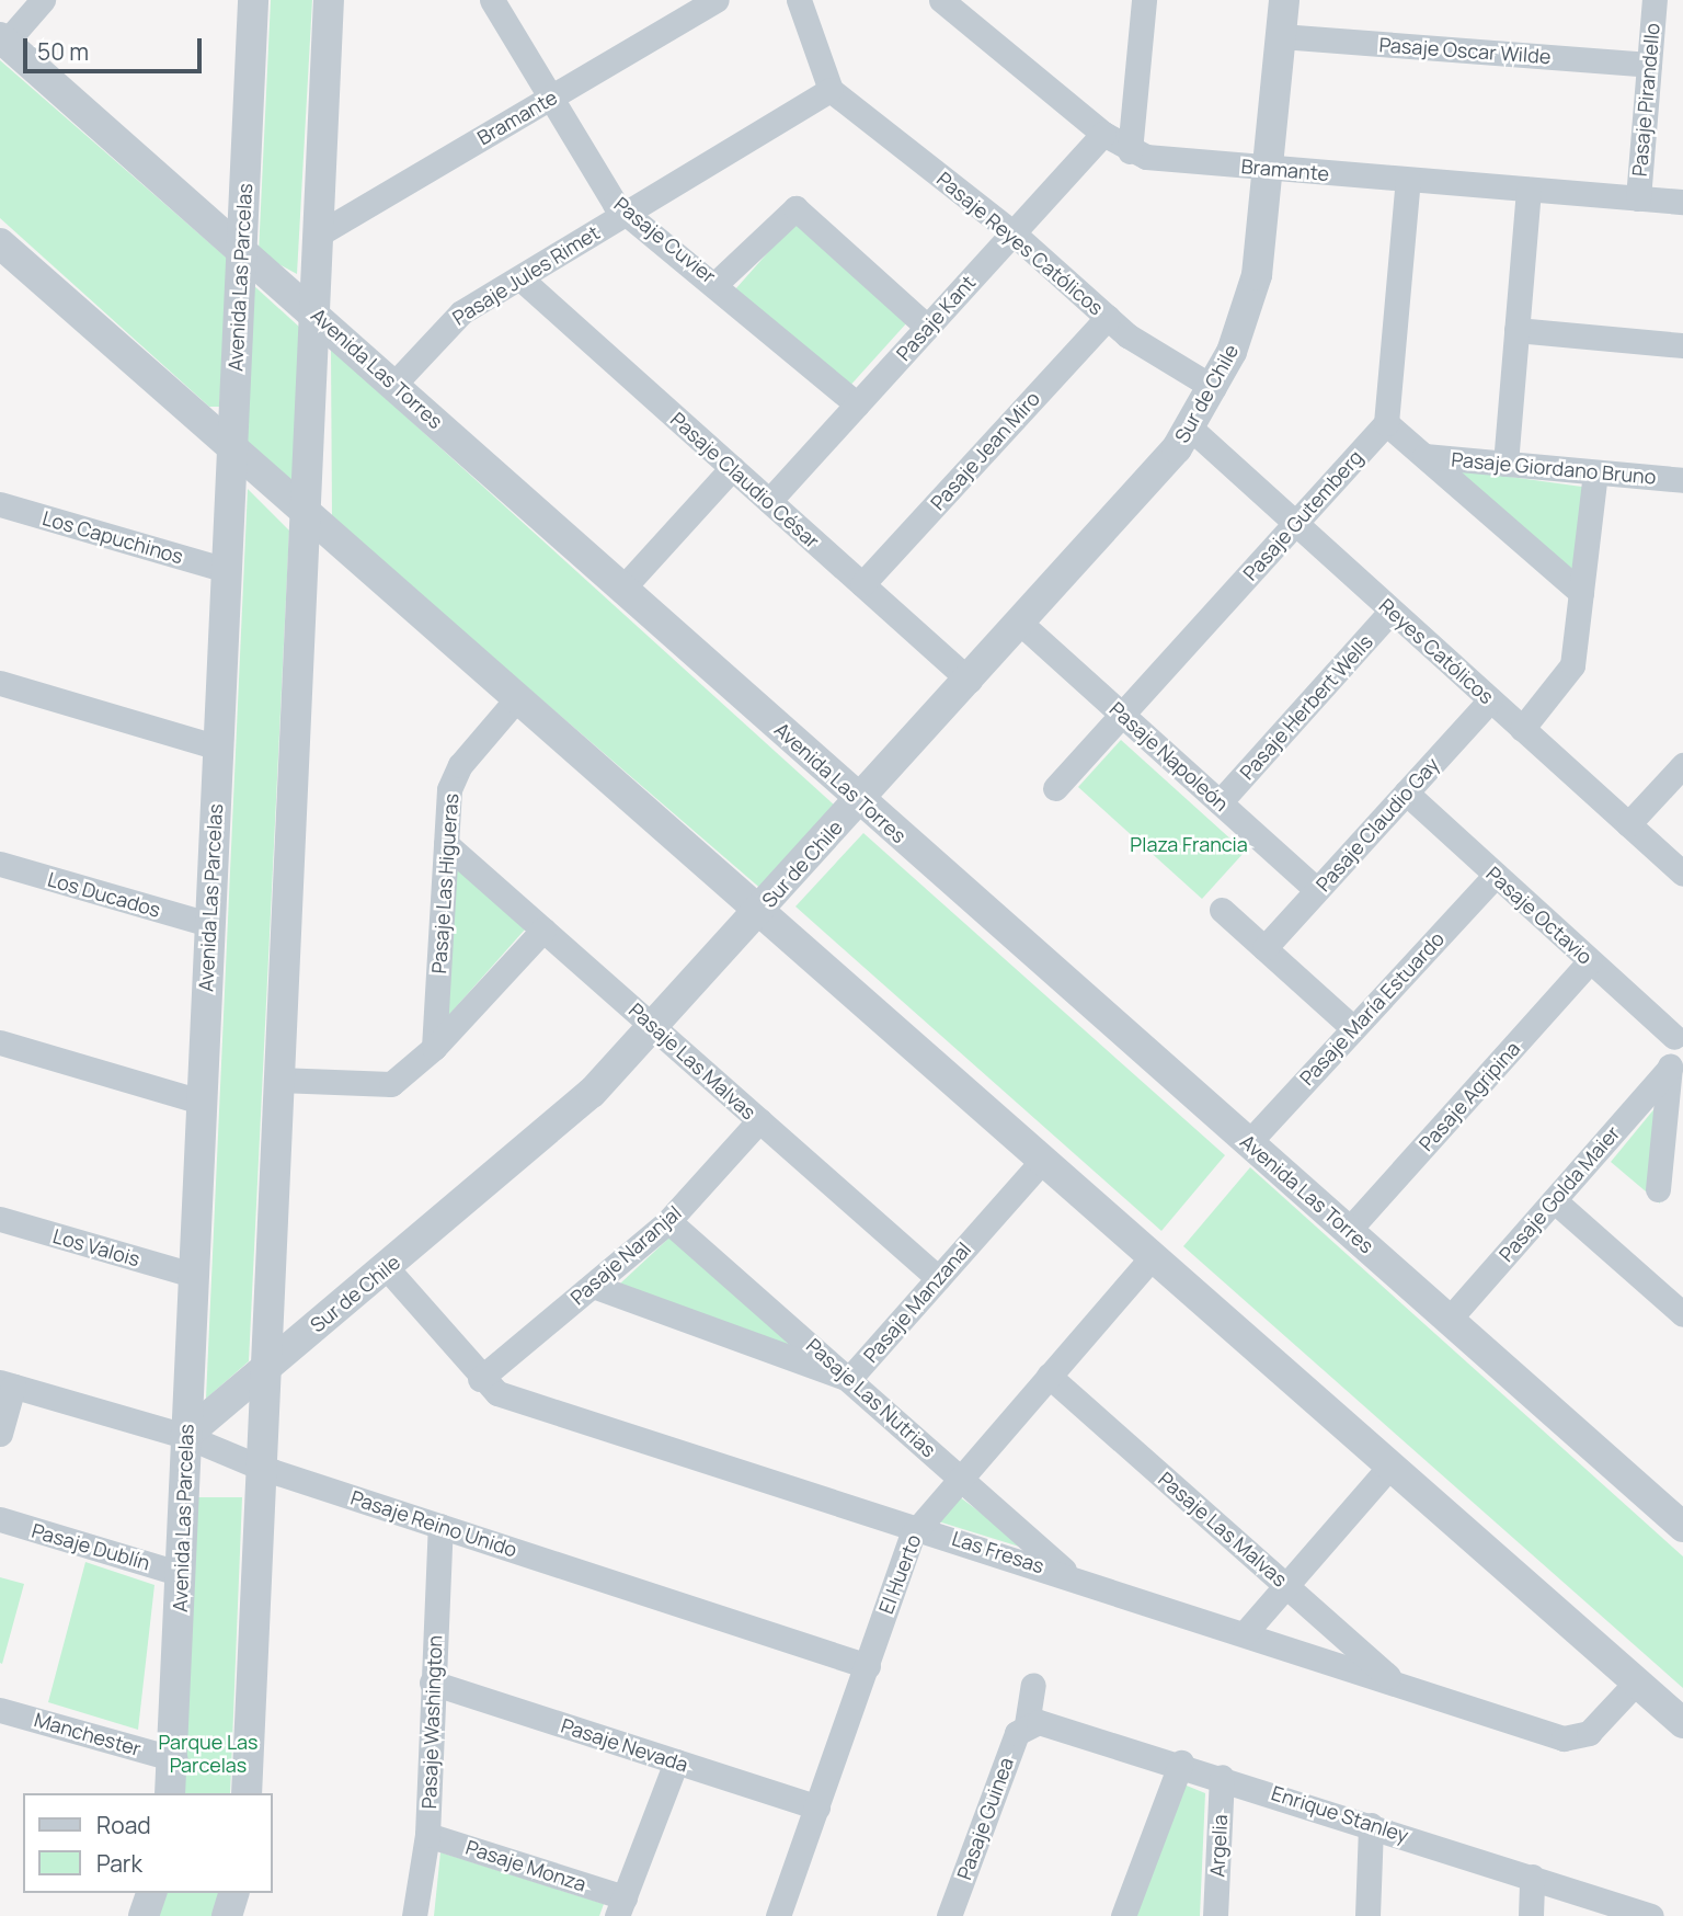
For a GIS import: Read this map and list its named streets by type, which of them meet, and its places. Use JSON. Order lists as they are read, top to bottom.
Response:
{
  "streets": {
    "street": [
      "Pasaje Oscar Wilde",
      "Pasaje Pirandello",
      "Bramante",
      "Pasaje Cuvier",
      "Pasaje Reyes Católicos",
      "Pasaje Jules Rimet",
      "Avenida Las Parcelas",
      "Pasaje Kant",
      "Avenida Las Torres",
      "Sur de Chile",
      "Pasaje Jean Miro",
      "Pasaje Giordano Bruno",
      "Pasaje Claudio César",
      "Pasaje Gutemberg",
      "Los Capuchinos",
      "Reyes Católicos",
      "Pasaje Herbert Wells",
      "Pasaje Napoleón",
      "Pasaje Claudio Gay",
      "Pasaje Las Higueras",
      "Los Ducados",
      "Pasaje Octavio",
      "Pasaje María Estuardo",
      "Pasaje Las Malvas",
      "Pasaje Agripina",
      "Pasaje Golda Maier",
      "Los Valois",
      "Pasaje Naranjal",
      "Pasaje Manzanal",
      "Pasaje Las Nutrias",
      "Pasaje Reino Unido",
      "Pasaje Dublín",
      "Las Fresas",
      "El Huerto",
      "Pasaje Washington",
      "Manchester",
      "Pasaje Nevada",
      "Enrique Stanley",
      "Pasaje Guinea",
      "Argelia",
      "Pasaje Monza"
    ]
  },
  "crossings": [
    ["Pasaje Oscar Wilde", "Pasaje Pirandello"],
    ["Pasaje Oscar Wilde", "Sur de Chile"],
    ["Pasaje Pirandello", "Bramante"],
    ["Bramante", "Pasaje Cuvier"],
    ["Bramante", "Pasaje Kant"],
    ["Bramante", "Sur de Chile"],
    ["Pasaje Cuvier", "Pasaje Jules Rimet"],
    ["Pasaje Cuvier", "Pasaje Kant"],
    ["Pasaje Reyes Católicos", "Pasaje Jules Rimet"],
    ["Pasaje Reyes Católicos", "Pasaje Kant"],
    ["Pasaje Reyes Católicos", "Sur de Chile"],
    ["Pasaje Reyes Católicos", "Pasaje Jean Miro"],
    ["Pasaje Jules Rimet", "Avenida Las Torres"],
    ["Pasaje Jules Rimet", "Pasaje Claudio César"],
    ["Avenida Las Parcelas", "Avenida Las Torres"],
    ["Avenida Las Parcelas", "Sur de Chile"],
    ["Avenida Las Parcelas", "Los Capuchinos"],
    ["Avenida Las Parcelas", "Los Ducados"],
    ["Avenida Las Parcelas", "Los Valois"],
    ["Avenida Las Parcelas", "Pasaje Reino Unido"],
    ["Avenida Las Parcelas", "Pasaje Dublín"],
    ["Avenida Las Parcelas", "Manchester"],
    ["Pasaje Kant", "Pasaje Claudio César"],
    ["Avenida Las Torres", "Sur de Chile"],
    ["Avenida Las Torres", "Pasaje María Estuardo"],
    ["Avenida Las Torres", "Pasaje Agripina"],
    ["Avenida Las Torres", "Pasaje Golda Maier"],
    ["Sur de Chile", "Pasaje Claudio César"],
    ["Sur de Chile", "Reyes Católicos"],
    ["Sur de Chile", "Pasaje Napoleón"],
    ["Sur de Chile", "Pasaje Las Malvas"],
    ["Sur de Chile", "Pasaje Reino Unido"],
    ["Sur de Chile", "Las Fresas"],
    ["Pasaje Jean Miro", "Pasaje Claudio César"],
    ["Pasaje Gutemberg", "Reyes Católicos"],
    ["Pasaje Gutemberg", "Pasaje Napoleón"],
    ["Reyes Católicos", "Pasaje Herbert Wells"],
    ["Reyes Católicos", "Pasaje Claudio Gay"],
    ["Pasaje Herbert Wells", "Pasaje Napoleón"],
    ["Pasaje Napoleón", "Pasaje Claudio Gay"],
    ["Pasaje Claudio Gay", "Pasaje Octavio"],
    ["Pasaje Las Higueras", "Pasaje Las Malvas"],
    ["Pasaje Octavio", "Pasaje María Estuardo"],
    ["Pasaje Octavio", "Pasaje Agripina"],
    ["Pasaje Las Malvas", "Pasaje Naranjal"],
    ["Pasaje Las Malvas", "Pasaje Manzanal"],
    ["Pasaje Las Malvas", "Las Fresas"],
    ["Pasaje Las Malvas", "El Huerto"],
    ["Pasaje Naranjal", "Pasaje Manzanal"],
    ["Pasaje Naranjal", "Pasaje Las Nutrias"],
    ["Pasaje Naranjal", "Las Fresas"],
    ["Pasaje Manzanal", "Pasaje Las Nutrias"],
    ["Pasaje Las Nutrias", "Las Fresas"],
    ["Pasaje Las Nutrias", "El Huerto"],
    ["Pasaje Reino Unido", "El Huerto"],
    ["Pasaje Reino Unido", "Pasaje Washington"],
    ["Las Fresas", "El Huerto"],
    ["El Huerto", "Pasaje Nevada"],
    ["Pasaje Washington", "Pasaje Nevada"],
    ["Pasaje Washington", "Pasaje Monza"],
    ["Enrique Stanley", "Pasaje Guinea"],
    ["Enrique Stanley", "Argelia"]
  ],
  "parks": ["Plaza Francia", "Parque Las Parcelas"],
  "legend": ["Road", "Park"],
  "scale_bar": "50 m"
}
